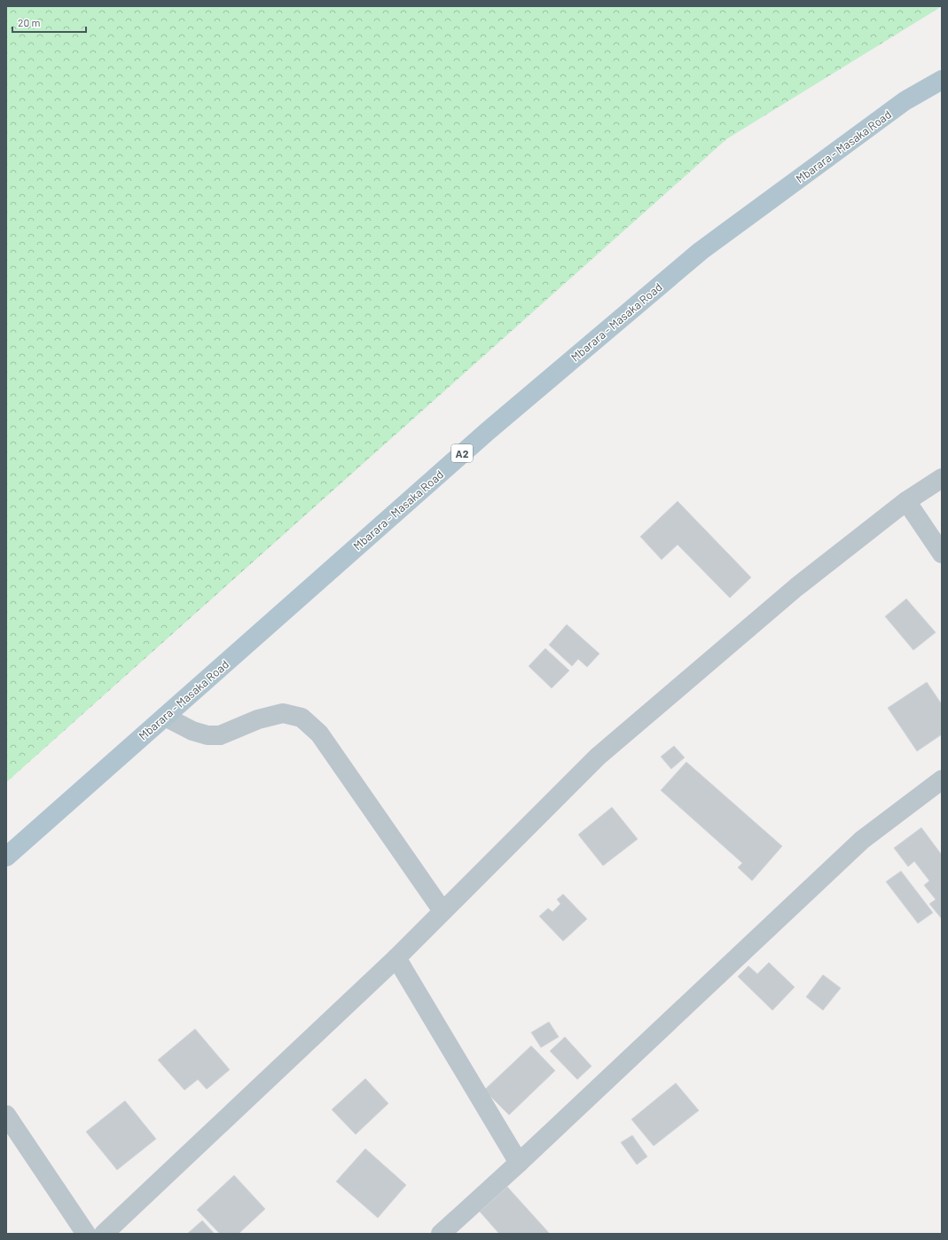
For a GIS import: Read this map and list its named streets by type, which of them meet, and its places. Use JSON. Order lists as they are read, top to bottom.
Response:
{
  "streets": {
    "main road": ["Mbarara - Masaka Road", "A2"]
  },
  "scale_bar": "20 m"
}
